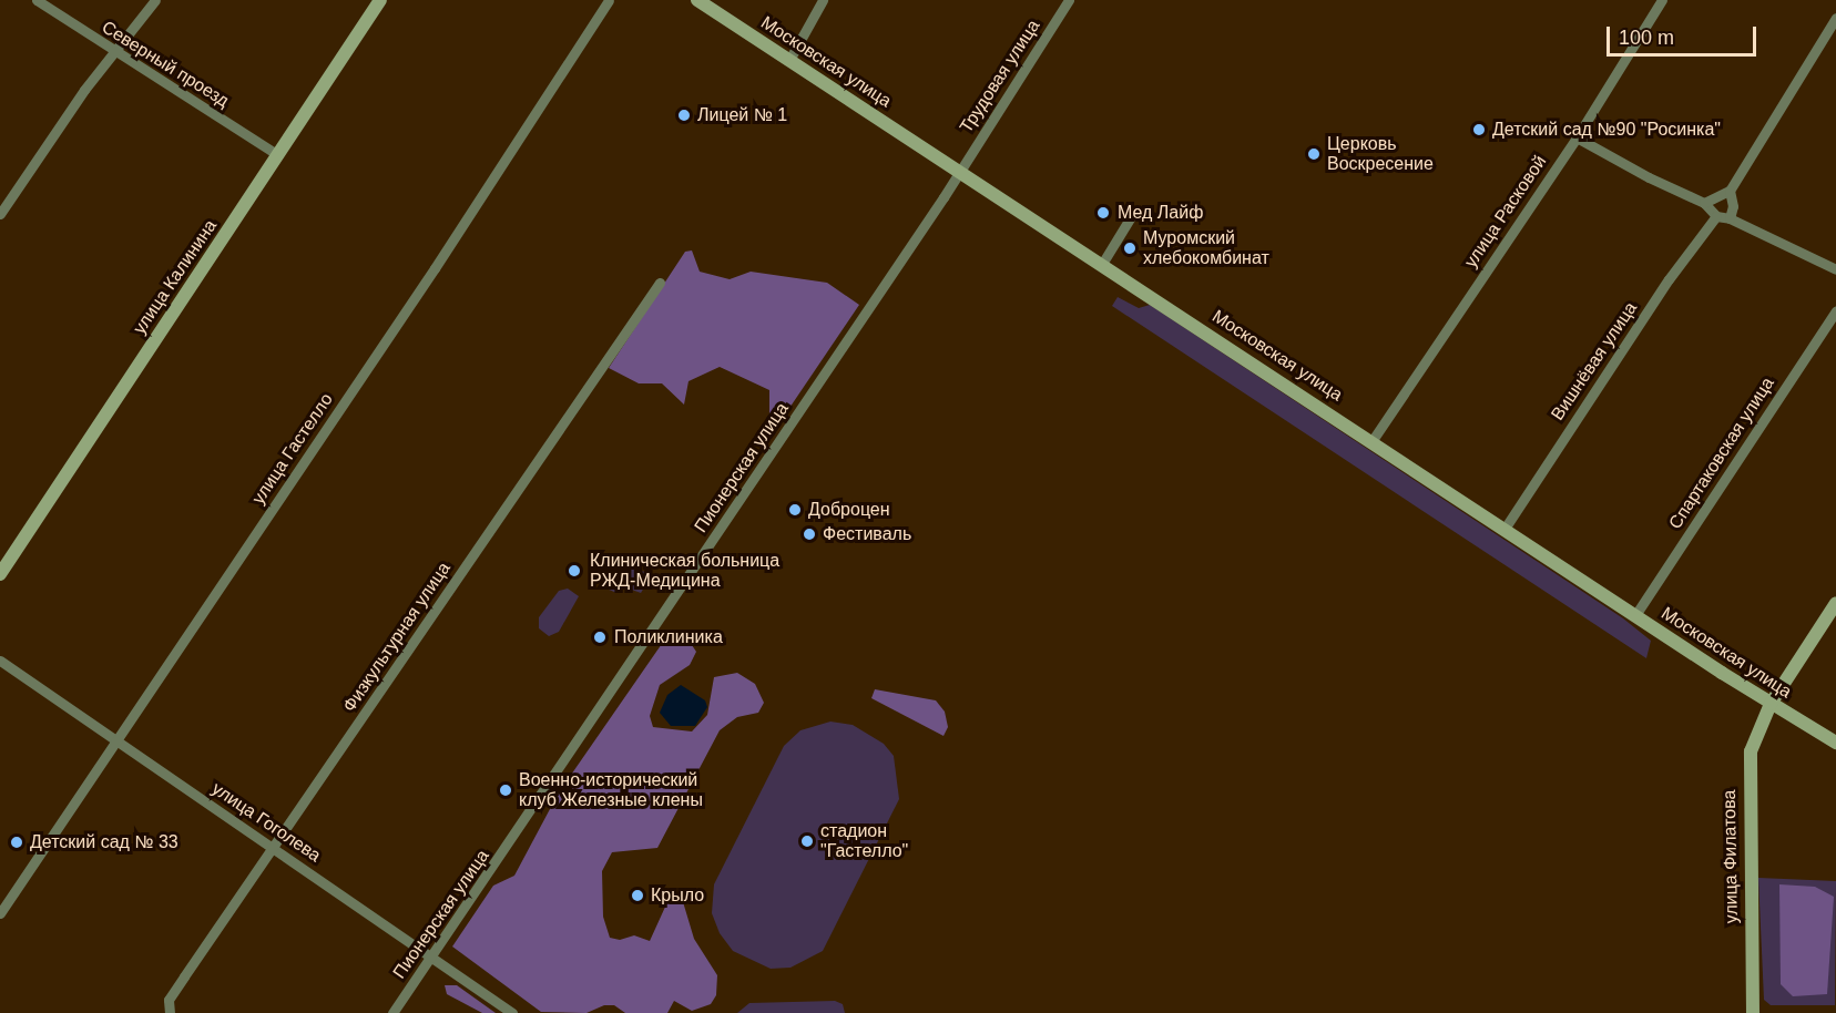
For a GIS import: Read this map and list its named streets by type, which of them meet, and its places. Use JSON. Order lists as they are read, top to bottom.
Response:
{
  "streets": {
    "main road": ["Московская улица", "улица Калинина", "улица Филатова"],
    "street": [
      "Северный проезд",
      "Трудовая улица",
      "улица Расковой",
      "Вишнёвая улица",
      "улица Гастелло",
      "Спартаковская улица",
      "Пионерская улица",
      "Физкультурная улица",
      "улица Гоголева"
    ]
  },
  "crossings": [
    ["Московская улица", "Трудовая улица"],
    ["Московская улица", "улица Расковой"],
    ["Московская улица", "Вишнёвая улица"],
    ["Московская улица", "Спартаковская улица"],
    ["Московская улица", "Пионерская улица"],
    ["Московская улица", "улица Филатова"],
    ["Северный проезд", "улица Калинина"],
    ["Трудовая улица", "Пионерская улица"],
    ["улица Гастелло", "улица Гоголева"],
    ["Пионерская улица", "улица Гоголева"],
    ["Физкультурная улица", "улица Гоголева"]
  ],
  "places": [
    "Лицей № 1",
    "Детский сад №90 \"Росинка\"",
    "Церковь Воскресение",
    "Мед Лайф",
    "Муромский хлебокомбинат",
    "Доброцен",
    "Фестиваль",
    "Клиническая больница РЖД-Медицина",
    "Поликлиника",
    "Военно-исторический клуб Железные клены",
    "стадион \"Гастелло\"",
    "Детский сад № 33",
    "Крыло"
  ],
  "scale_bar": "100 m"
}
